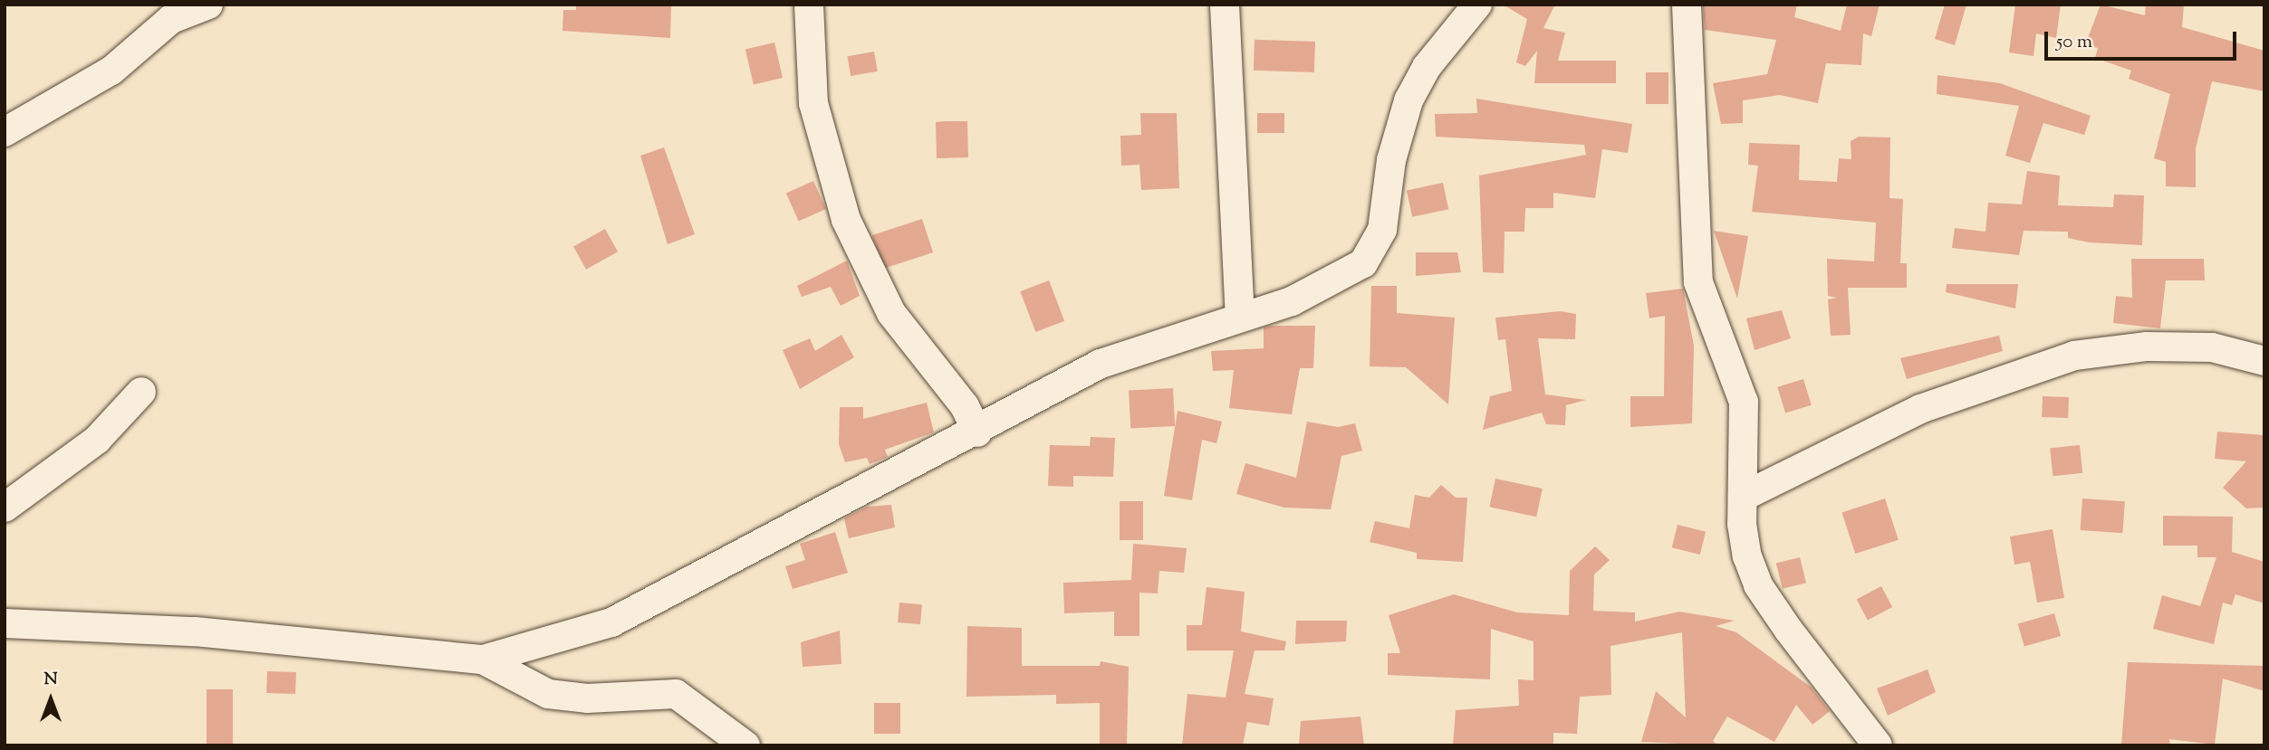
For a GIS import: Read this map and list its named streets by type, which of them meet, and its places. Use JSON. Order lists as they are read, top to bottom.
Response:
{
  "scale_bar": "50 m",
  "north": "top"
}
